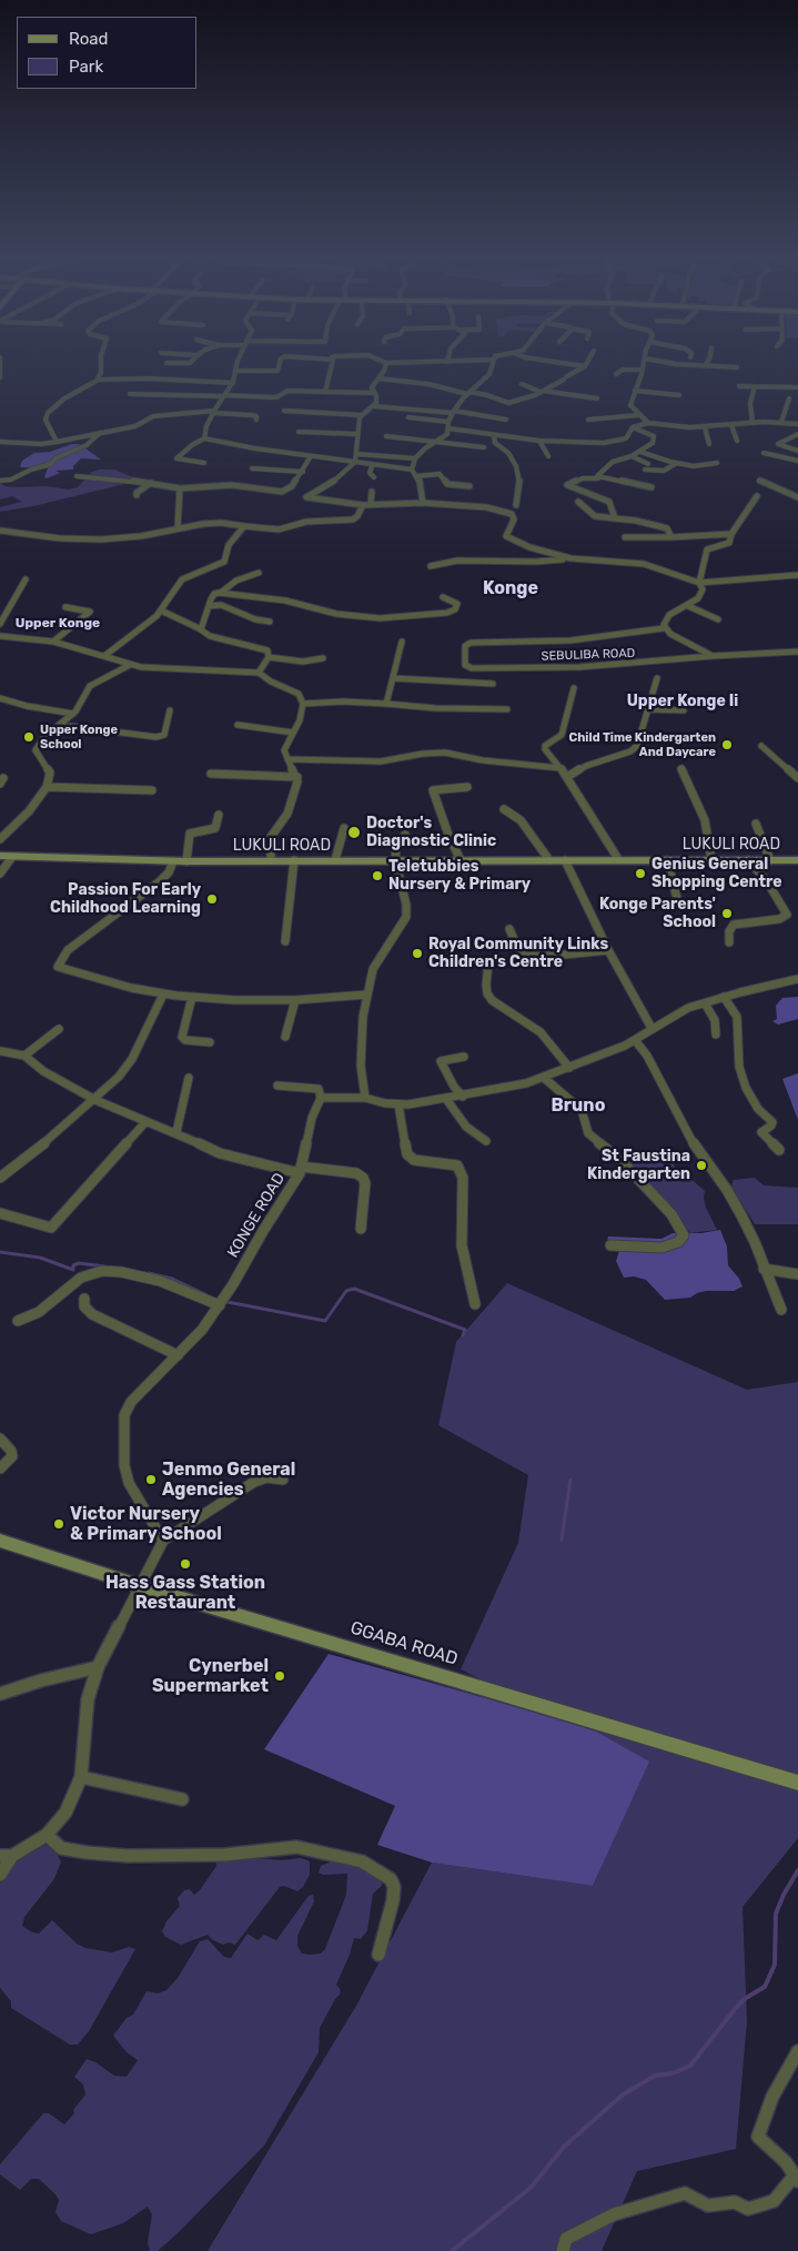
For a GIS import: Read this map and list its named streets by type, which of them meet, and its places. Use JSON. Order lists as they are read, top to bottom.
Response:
{
  "streets": {
    "main road": ["LUKULI ROAD", "GGABA ROAD"],
    "street": ["SEBULIBA ROAD", "KONGE ROAD"]
  },
  "districts": [
    "Konge",
    "Upper Konge",
    "Upper Konge Ii",
    "Bruno"
  ],
  "places": [
    "Upper Konge School",
    "Child Time Kindergarten And Daycare",
    "Doctor's Diagnostic Clinic",
    "Genius General Shopping Centre",
    "Teletubbies Nursery & Primary",
    "Passion For Early Childhood Learning",
    "Konge Parents' School",
    "Royal Community Links Children's Centre",
    "St Faustina Kindergarten",
    "Jenmo General Agencies",
    "Victor Nursery & Primary School",
    "Hass Gass Station Restaurant",
    "Cynerbel Supermarket"
  ],
  "legend": ["Road", "Park"]
}
